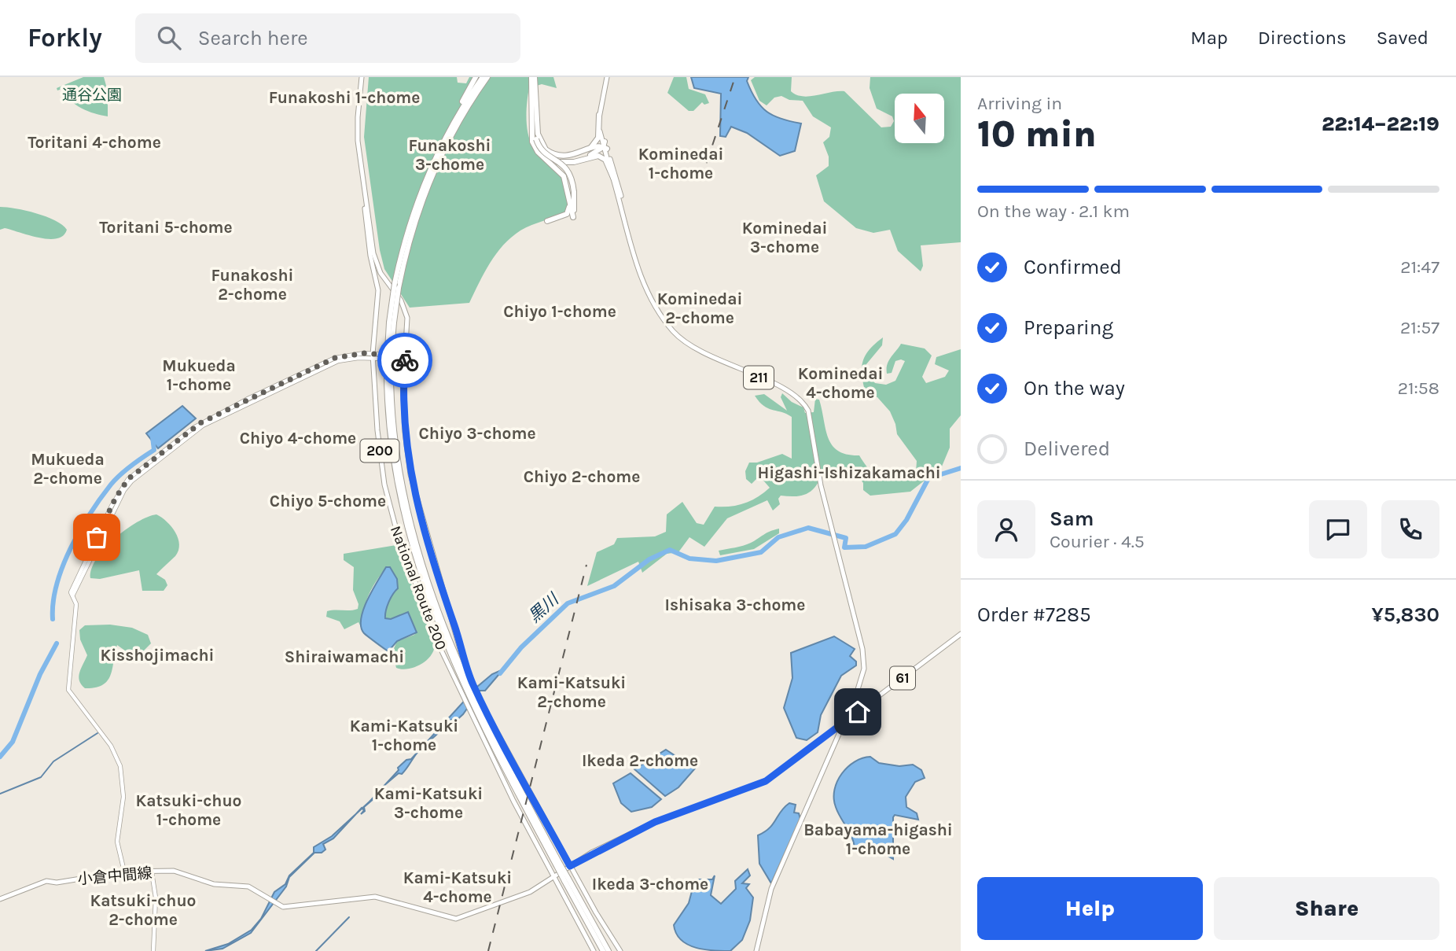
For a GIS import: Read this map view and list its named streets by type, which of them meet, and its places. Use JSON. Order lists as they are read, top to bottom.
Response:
{
  "streets": {
    "main road": [
      "211",
      "200",
      "National Route 200",
      "61",
      "小倉中間線"
    ]
  },
  "crossings": [
    ["211", "61"],
    ["National Route 200", "61"],
    ["National Route 200", "小倉中間線"],
    ["61", "小倉中間線"]
  ],
  "districts": [
    "Funakoshi 1-chome",
    "Toritani 4-chome",
    "Funakoshi 3-chome",
    "Kominedai 1-chome",
    "Toritani 5-chome",
    "Kominedai 3-chome",
    "Funakoshi 2-chome",
    "Kominedai 2-chome",
    "Chiyo 1-chome",
    "Mukueda 1-chome",
    "Kominedai 4-chome",
    "Chiyo 3-chome",
    "Chiyo 4-chome",
    "Mukueda 2-chome",
    "Higashi-Ishizakamachi",
    "Chiyo 2-chome",
    "Chiyo 5-chome",
    "Ishisaka 3-chome",
    "Kisshojimachi",
    "Shiraiwamachi",
    "Kami-Katsuki 2-chome",
    "Kami-Katsuki 1-chome",
    "Ikeda 2-chome",
    "Kami-Katsuki 3-chome",
    "Katsuki-chuo 1-chome",
    "Babayama-higashi 1-chome",
    "Kami-Katsuki 4-chome",
    "Ikeda 3-chome",
    "Katsuki-chuo 2-chome"
  ],
  "water": ["黒川"],
  "parks": ["通谷公園"],
  "north": "top",
  "page": {
    "header": "Forkly",
    "search": "Search here",
    "nav": ["Map", "Directions", "Saved"],
    "heading": ["10 min", "Arriving in", "22:14–22:19"],
    "panel": [
      "Sam",
      "Courier · 4.5",
      "Order #7285",
      "¥5,830"
    ],
    "bar": "On the way · 2.1 km",
    "list": [
      ["Confirmed", "21:47"],
      ["Preparing", "21:57"],
      ["On the way", "21:58"],
      "Delivered"
    ],
    "buttons": ["Help", "Share"]
  }
}
